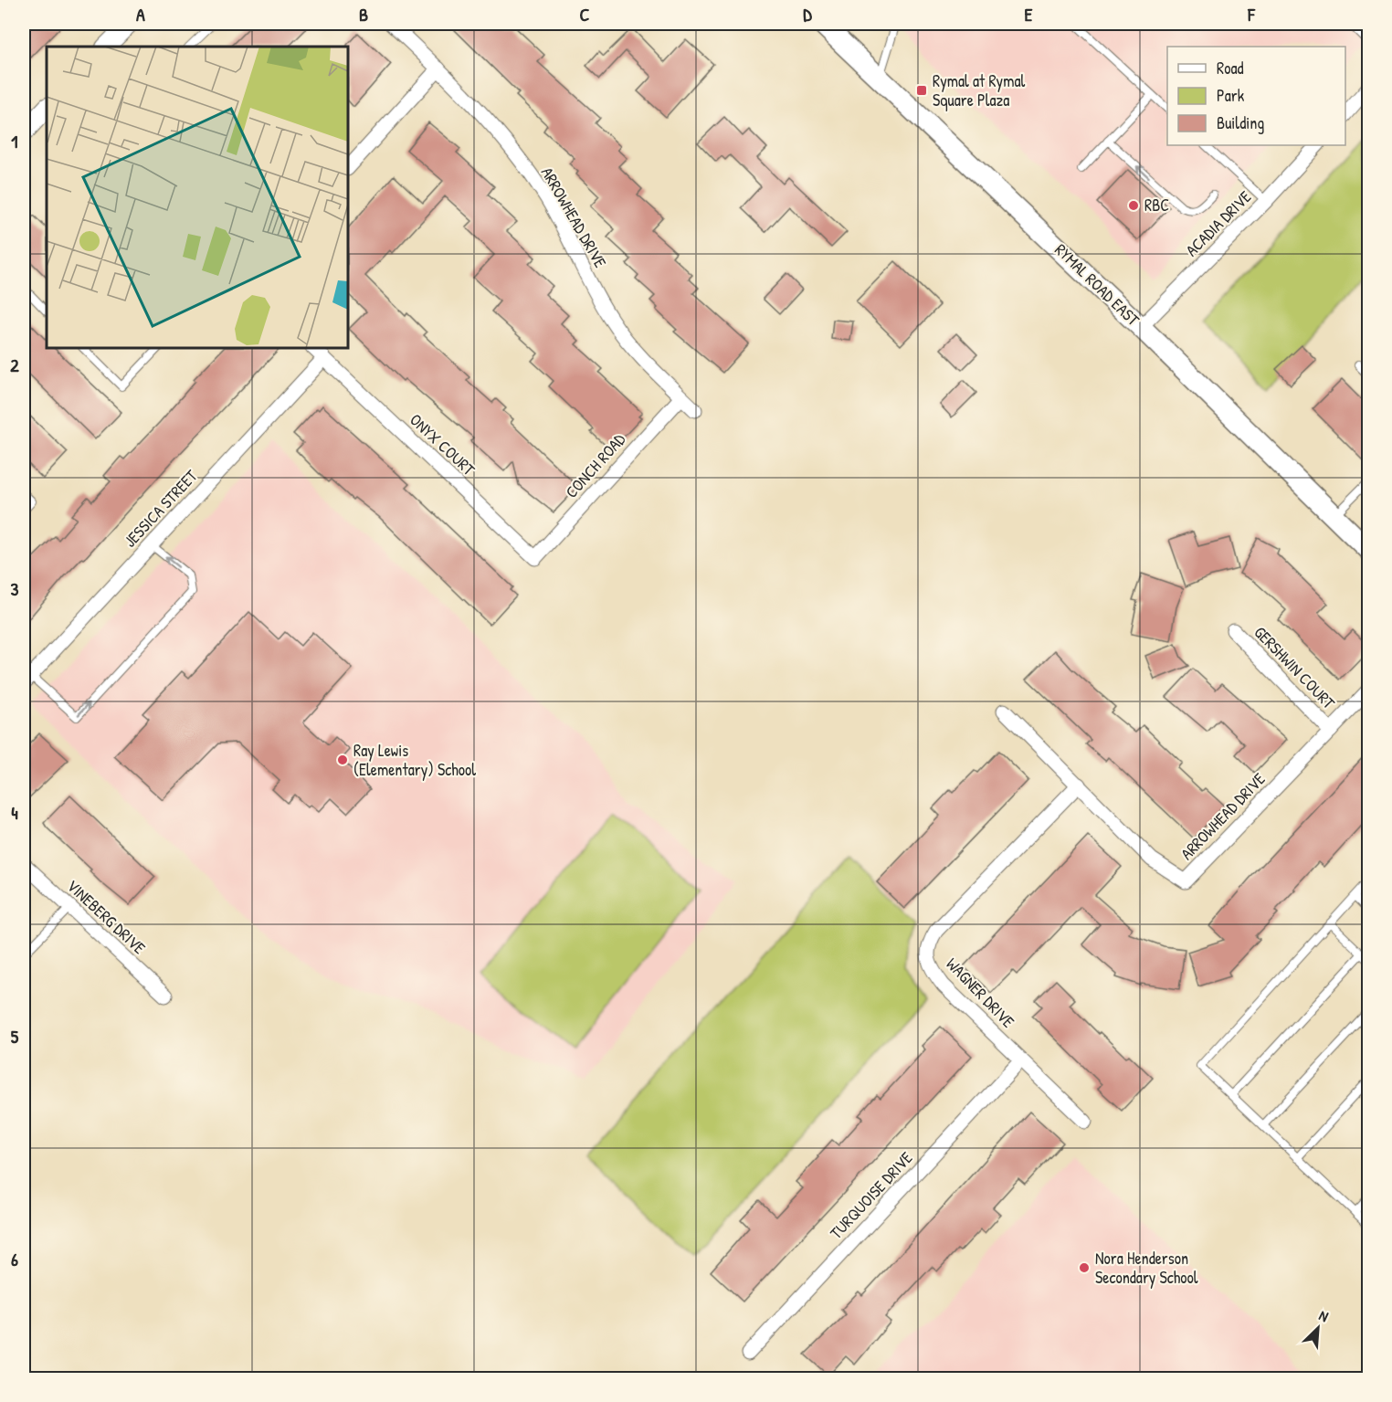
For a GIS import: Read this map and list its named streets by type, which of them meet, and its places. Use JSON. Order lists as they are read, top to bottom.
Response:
{
  "streets": {
    "main road": ["RYMAL ROAD EAST"],
    "street": [
      "ARROWHEAD DRIVE",
      "ACADIA DRIVE",
      "ONYX COURT",
      "CONCH ROAD",
      "JESSICA STREET",
      "GERSHWIN COURT",
      "VINEBERG DRIVE",
      "WAGNER DRIVE",
      "TURQUOISE DRIVE"
    ]
  },
  "crossings": [
    ["ARROWHEAD DRIVE", "CONCH ROAD"],
    ["ARROWHEAD DRIVE", "GERSHWIN COURT"],
    ["ARROWHEAD DRIVE", "WAGNER DRIVE"],
    ["ACADIA DRIVE", "RYMAL ROAD EAST"],
    ["ONYX COURT", "CONCH ROAD"],
    ["ONYX COURT", "JESSICA STREET"],
    ["WAGNER DRIVE", "TURQUOISE DRIVE"]
  ],
  "places": {
    "transit": ["Rymal at Rymal Square Plaza"],
    "other": ["RBC", "Ray Lewis (Elementary) School", "Nora Henderson Secondary School"]
  },
  "legend": ["Road", "Park", "Building"],
  "north": "top right",
  "grid": {
    "columns": [
      "A",
      "B",
      "C",
      "D",
      "E",
      "F"
    ],
    "rows": [
      "1",
      "2",
      "3",
      "4",
      "5",
      "6"
    ]
  }
}
